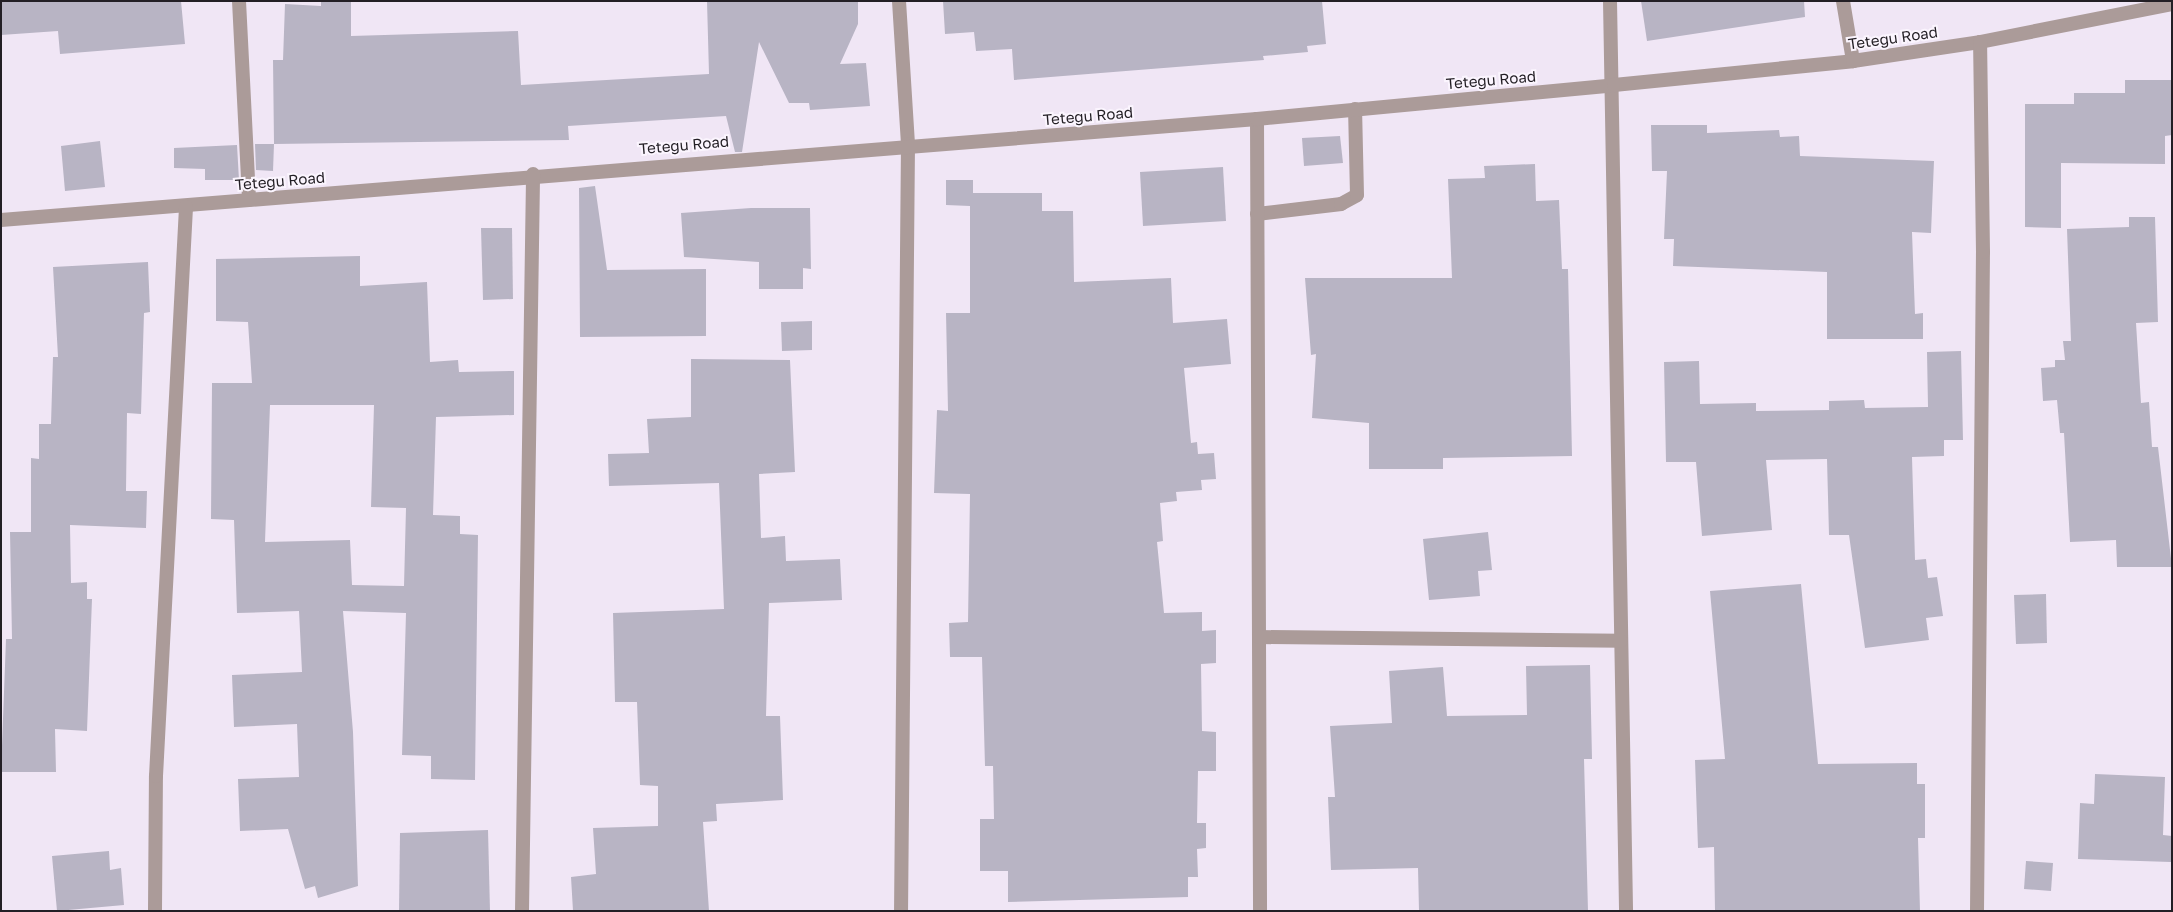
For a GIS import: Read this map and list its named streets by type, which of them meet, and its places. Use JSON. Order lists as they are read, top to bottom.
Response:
{
  "streets": {
    "street": ["Tetegu Road"]
  }
}
